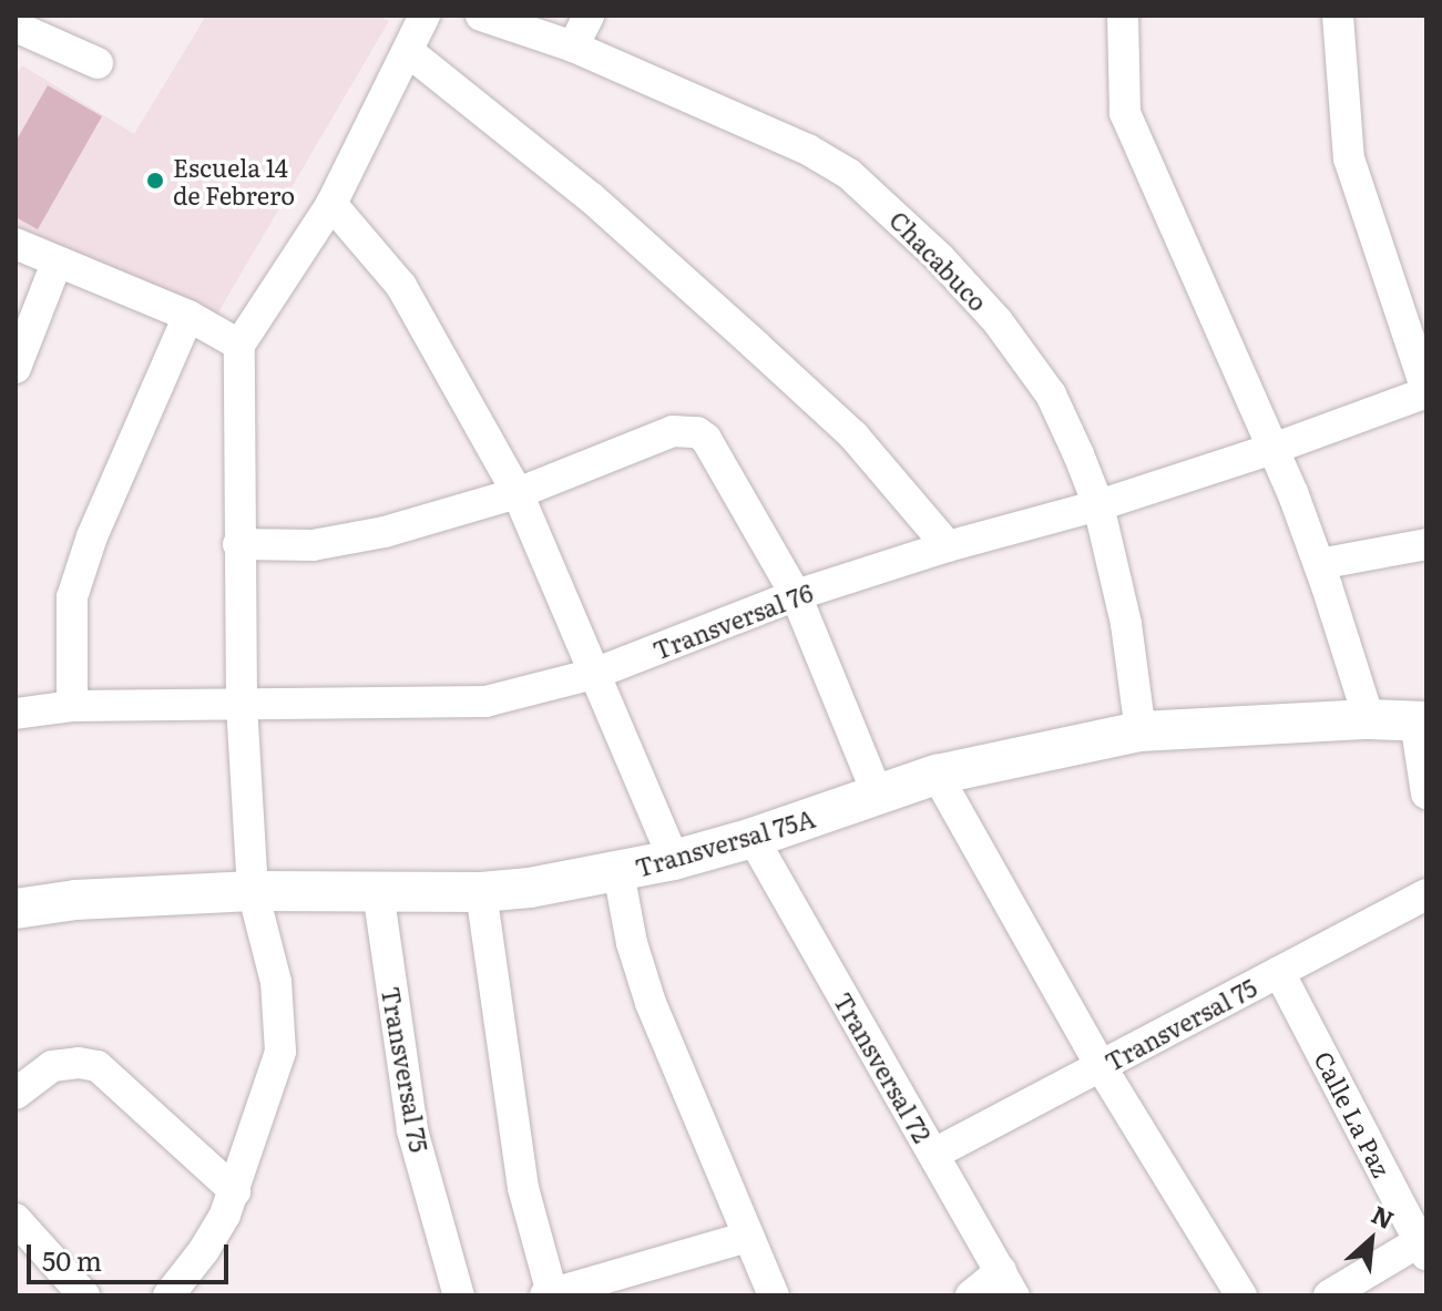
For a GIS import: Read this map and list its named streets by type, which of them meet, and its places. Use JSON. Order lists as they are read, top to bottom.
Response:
{
  "streets": {
    "street": [
      "Chacabuco",
      "Transversal 76",
      "Transversal 75A",
      "Transversal 75",
      "Transversal 72",
      "Calle La Paz"
    ]
  },
  "crossings": [
    ["Chacabuco", "Transversal 76"],
    ["Chacabuco", "Transversal 75A"],
    ["Transversal 75A", "Transversal 75"],
    ["Transversal 75A", "Transversal 72"],
    ["Transversal 75", "Transversal 72"],
    ["Transversal 75", "Calle La Paz"]
  ],
  "places": ["Escuela 14 de Febrero"],
  "scale_bar": "50 m",
  "north": "top right"
}
